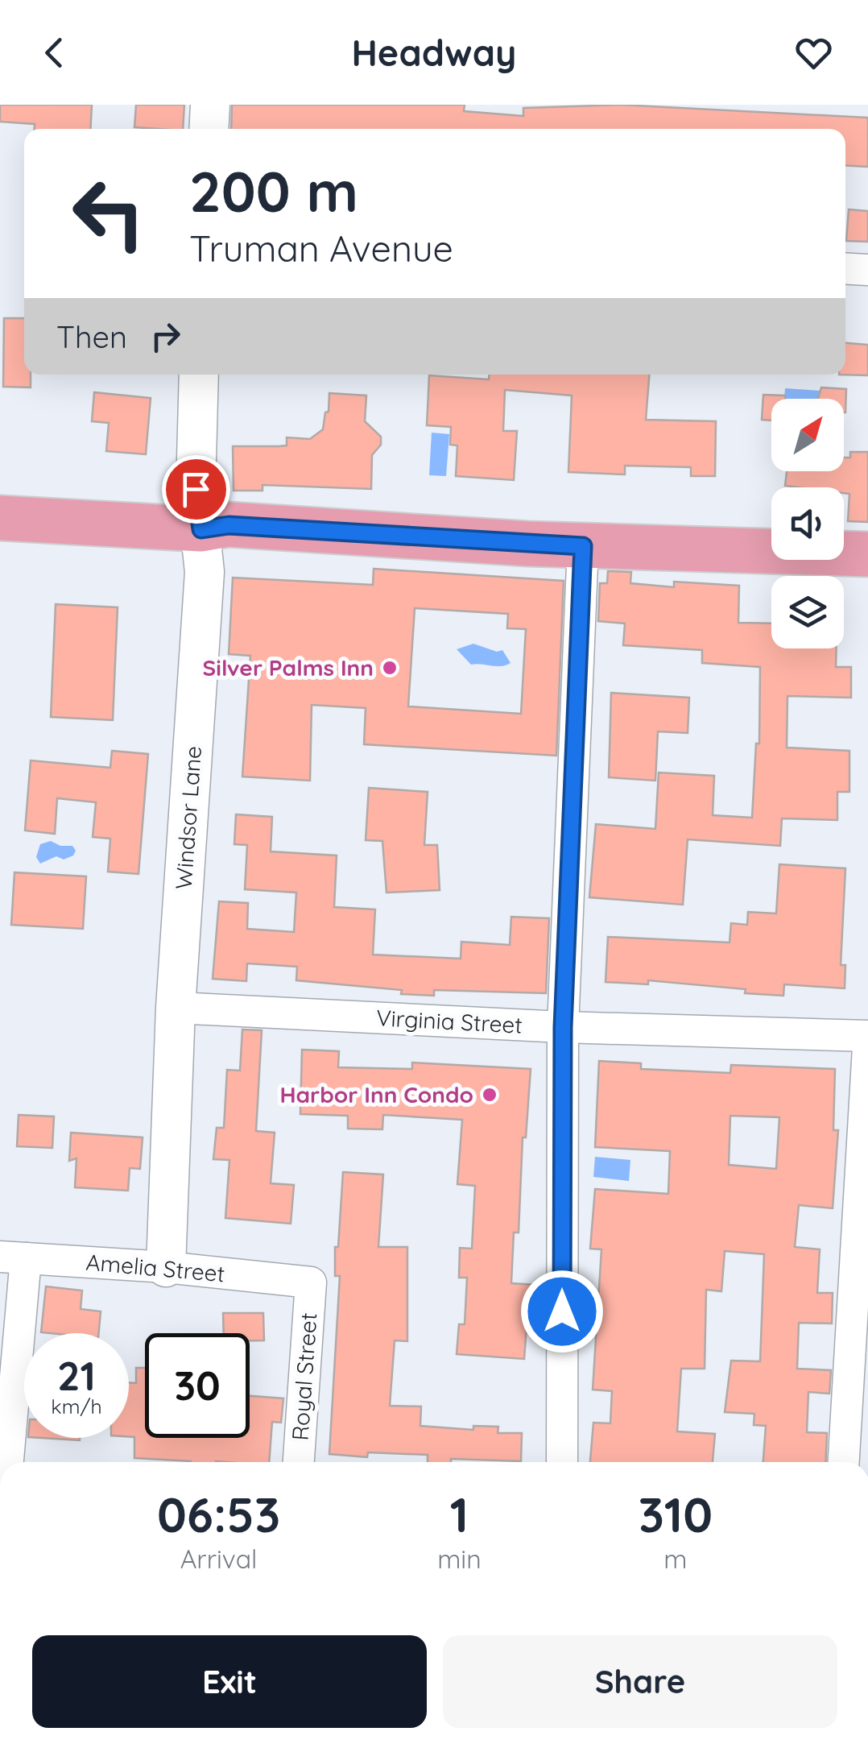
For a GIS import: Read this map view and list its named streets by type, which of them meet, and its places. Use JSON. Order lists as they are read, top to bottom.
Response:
{
  "streets": {
    "street": [
      "Windsor Lane",
      "Virginia Street",
      "Amelia Street",
      "Royal Street"
    ]
  },
  "crossings": [
    ["Windsor Lane", "Virginia Street"],
    ["Windsor Lane", "Amelia Street"],
    ["Amelia Street", "Royal Street"]
  ],
  "places": ["Silver Palms Inn", "Harbor Inn Condo"],
  "north": "top right",
  "page": {
    "header": "Headway",
    "turn": ["200 m", "Truman Avenue"],
    "then": "Then",
    "speed": "21 km/h",
    "limit": "30",
    "eta": [
      "06:53",
      "Arrival",
      "1",
      "min",
      "310",
      "m"
    ],
    "buttons": ["Exit", "Share"]
  }
}
